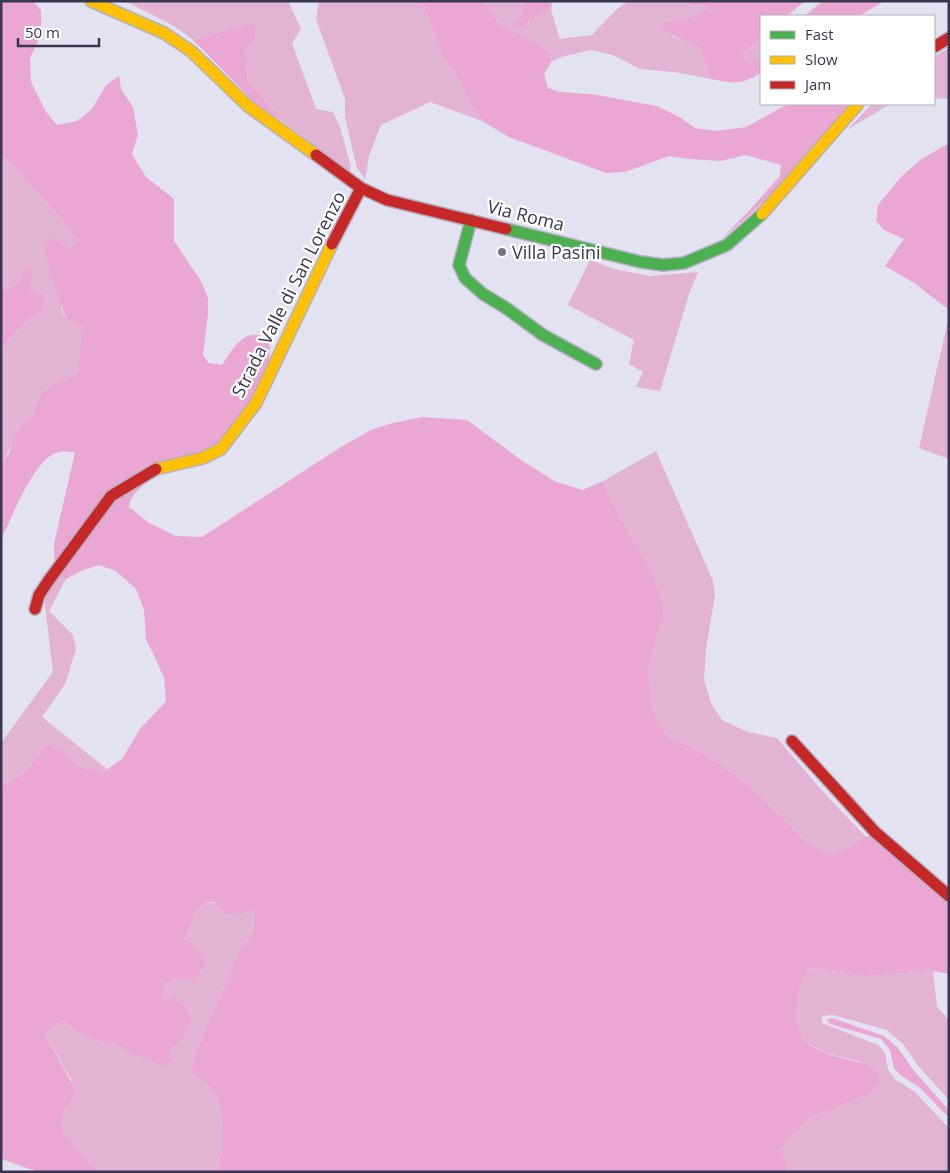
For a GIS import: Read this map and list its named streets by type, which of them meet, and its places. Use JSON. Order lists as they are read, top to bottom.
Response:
{
  "streets": {
    "street": ["Via Roma", "Strada Valle di San Lorenzo"]
  },
  "crossings": [
    ["Via Roma", "Strada Valle di San Lorenzo"]
  ],
  "places": ["Villa Pasini"],
  "legend": ["Fast", "Slow", "Jam"],
  "scale_bar": "50 m"
}
